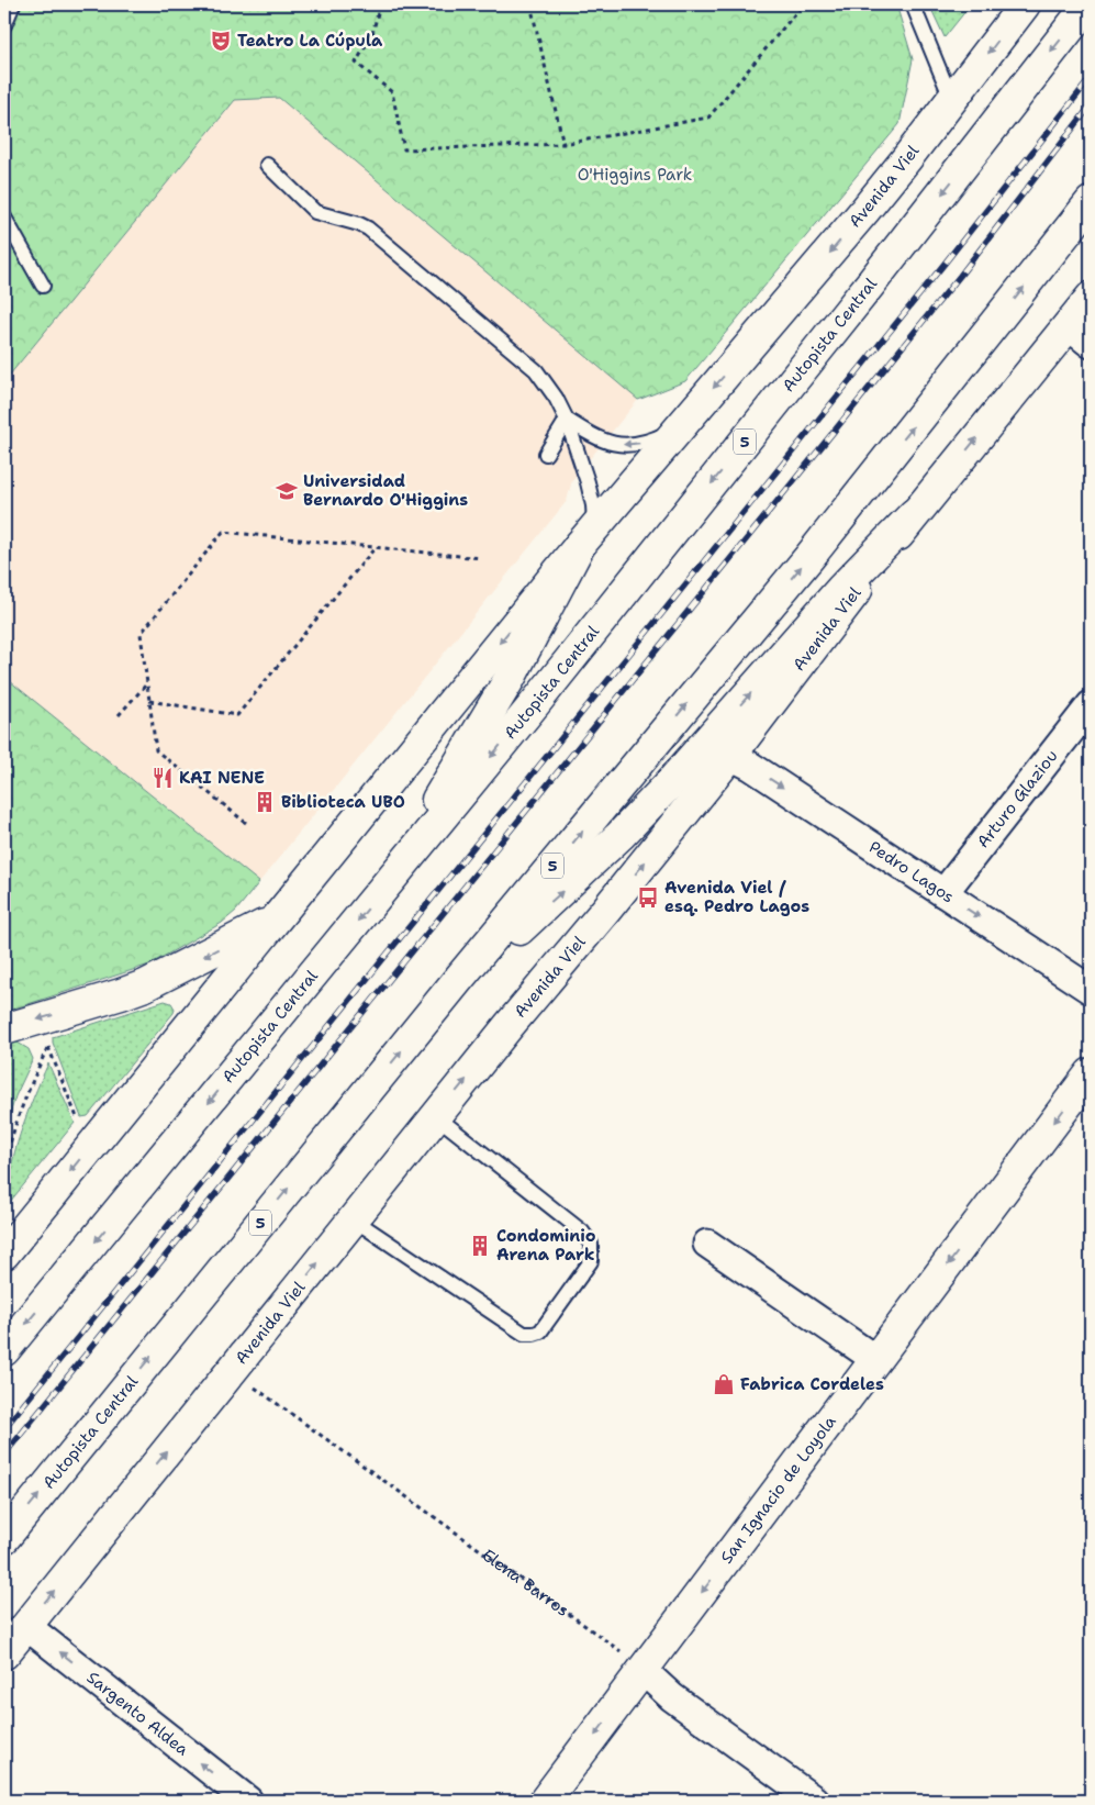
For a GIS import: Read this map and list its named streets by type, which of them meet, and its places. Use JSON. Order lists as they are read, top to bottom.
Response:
{
  "streets": {
    "main road": [
      "Avenida Viel",
      "Autopista Central",
      "5",
      "San Ignacio de Loyola"
    ],
    "street": ["Arturo Glaziou", "Pedro Lagos", "Sargento Aldea"],
    "path": ["Elena Barros"]
  },
  "crossings": [
    ["Avenida Viel", "Pedro Lagos"],
    ["Avenida Viel", "Elena Barros"],
    ["Avenida Viel", "Sargento Aldea"],
    ["Arturo Glaziou", "Pedro Lagos"],
    ["San Ignacio de Loyola", "Elena Barros"]
  ],
  "one_way": ["Pedro Lagos", "San Ignacio de Loyola", "Sargento Aldea"],
  "parks": ["O'Higgins Park"],
  "places": {
    "theatre": ["Teatro La Cúpula"],
    "school or university": ["Universidad Bernardo O'Higgins"],
    "restaurant": ["KAI NENE"],
    "building": ["Biblioteca UBO", "Condominio Arena Park"],
    "bus stop": ["Avenida Viel / esq. Pedro Lagos"],
    "shop": ["Fabrica Cordeles"]
  }
}
